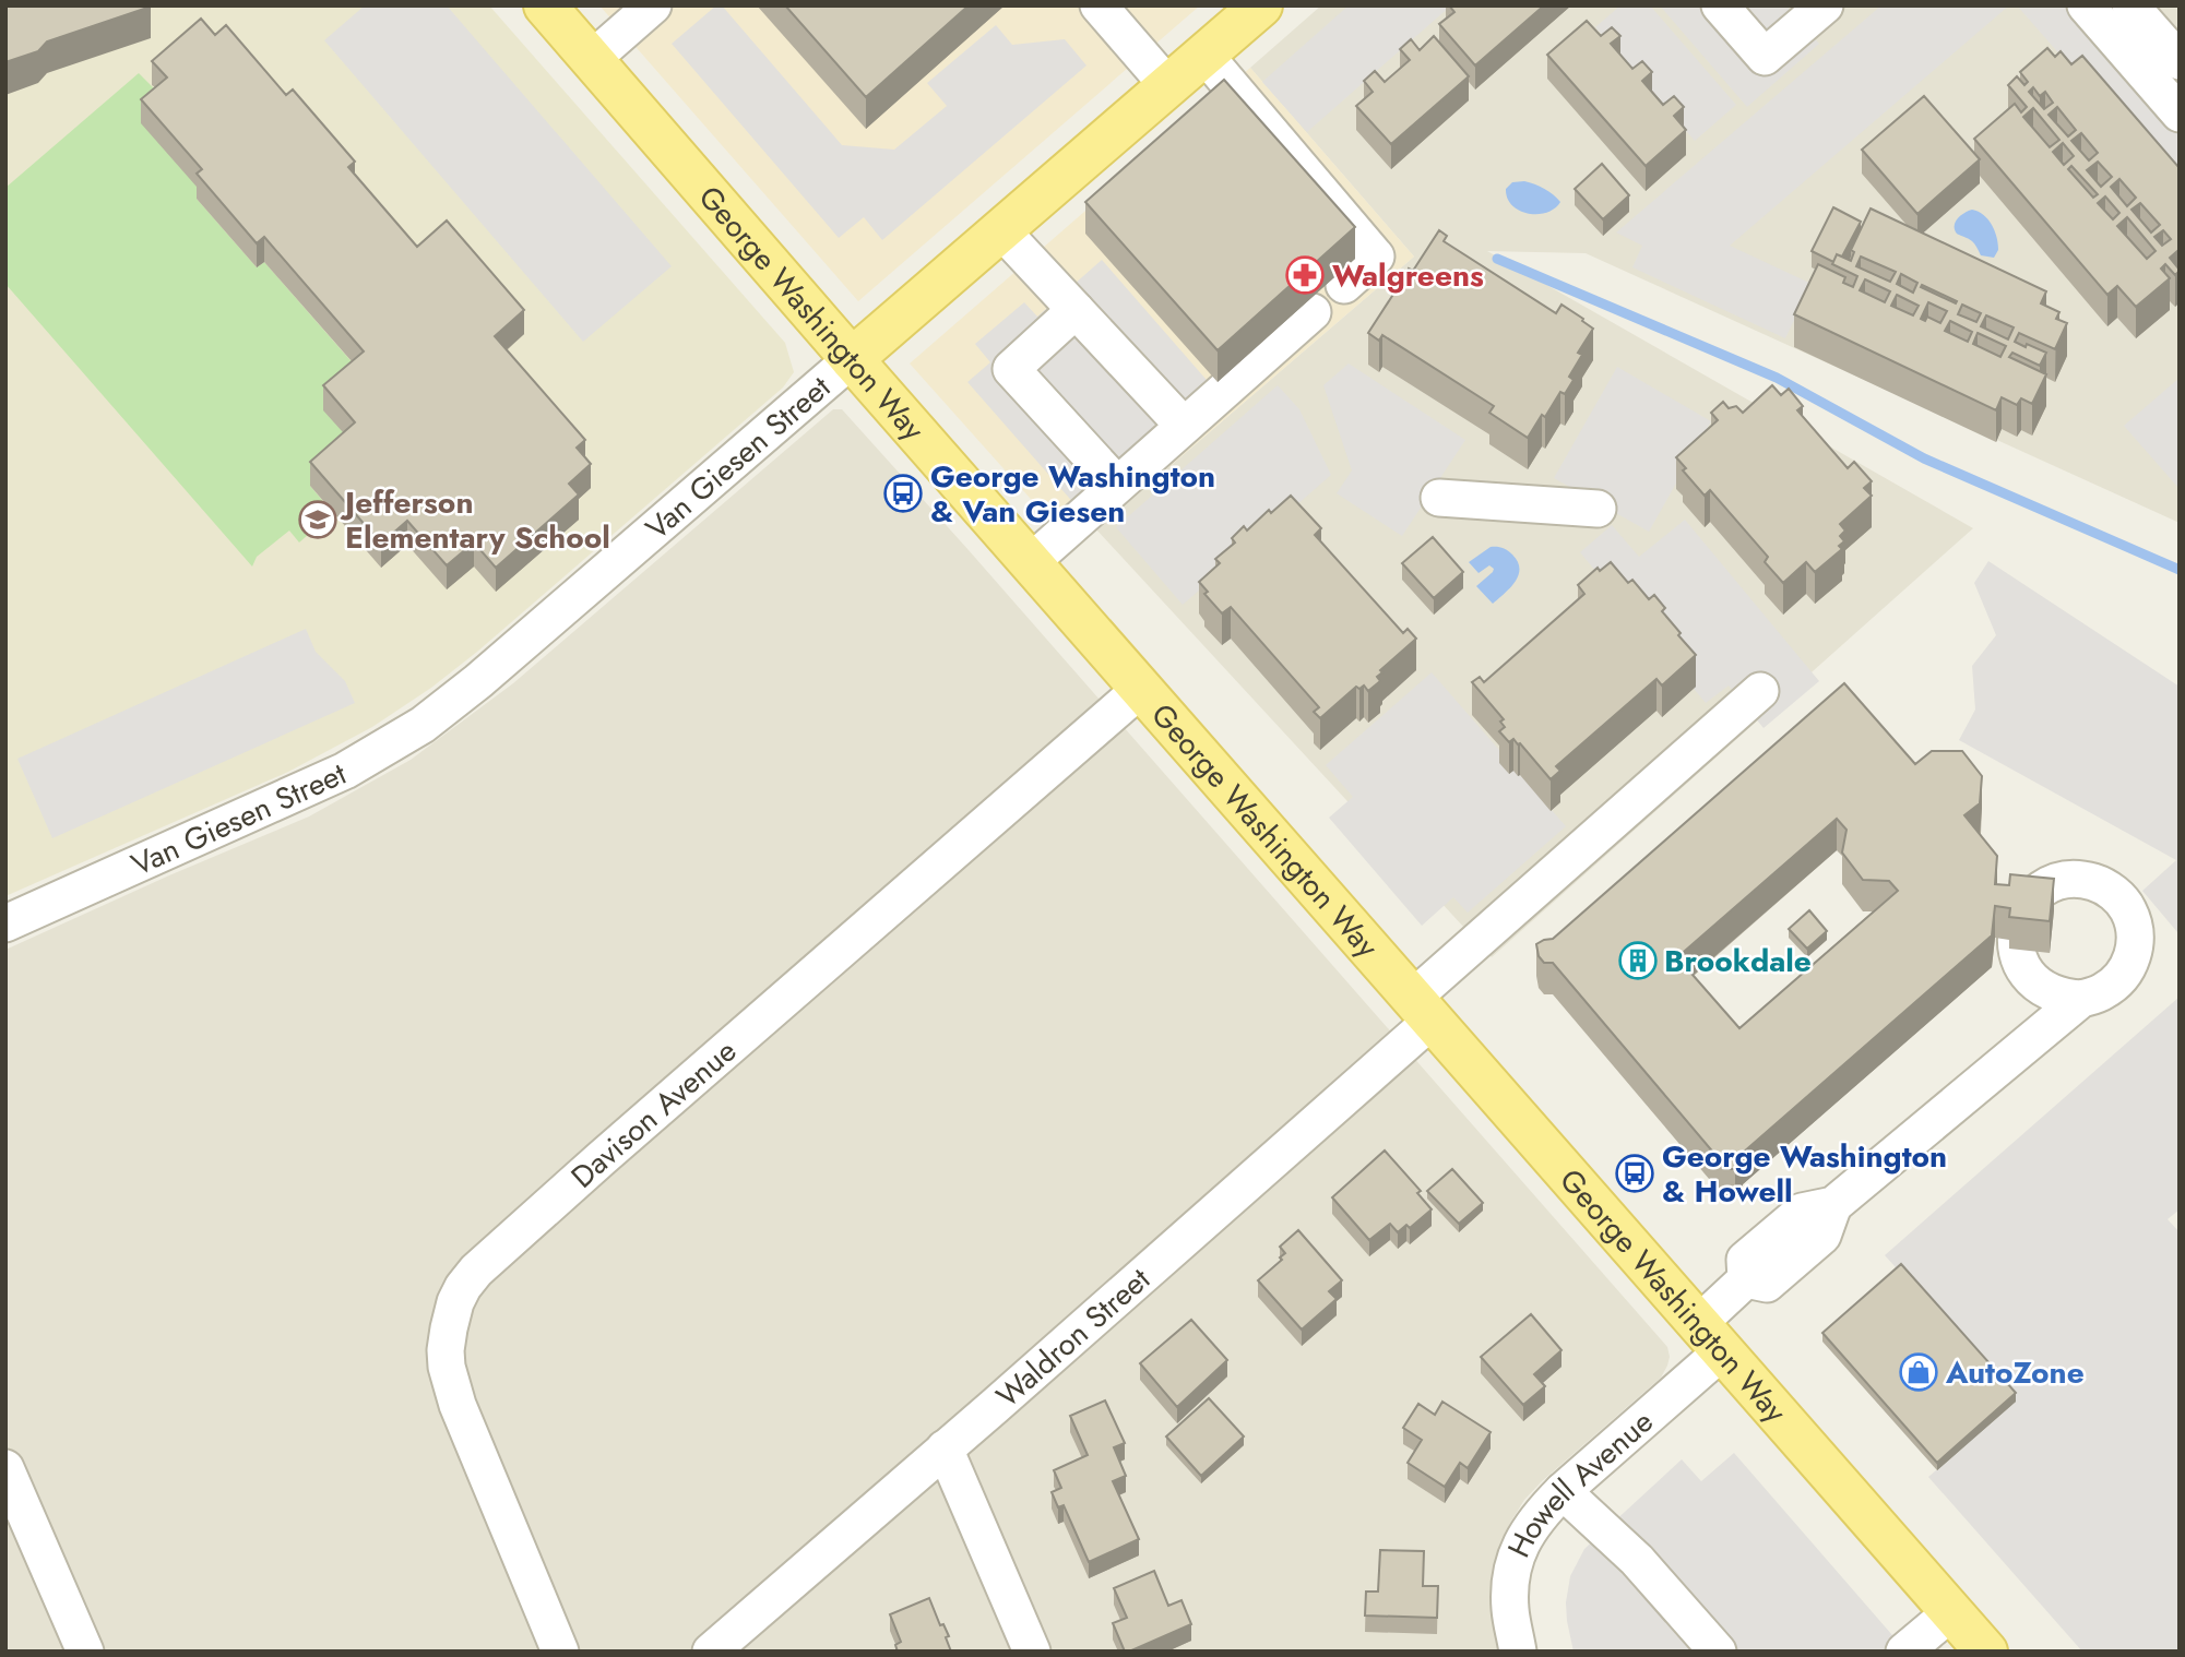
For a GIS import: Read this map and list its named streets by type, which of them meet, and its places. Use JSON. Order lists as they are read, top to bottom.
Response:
{
  "streets": {
    "main road": ["George Washington Way", "Van Giesen Street"],
    "street": ["Davison Avenue", "Waldron Street", "Howell Avenue"]
  },
  "crossings": [
    ["George Washington Way", "Van Giesen Street"],
    ["George Washington Way", "Davison Avenue"],
    ["George Washington Way", "Waldron Street"],
    ["George Washington Way", "Howell Avenue"]
  ],
  "places": {
    "pharmacy": ["Walgreens"],
    "bus stop": ["George Washington & Van Giesen", "George Washington & Howell"],
    "school or university": ["Jefferson Elementary School"],
    "building": ["Brookdale"],
    "shop": ["AutoZone"]
  }
}
